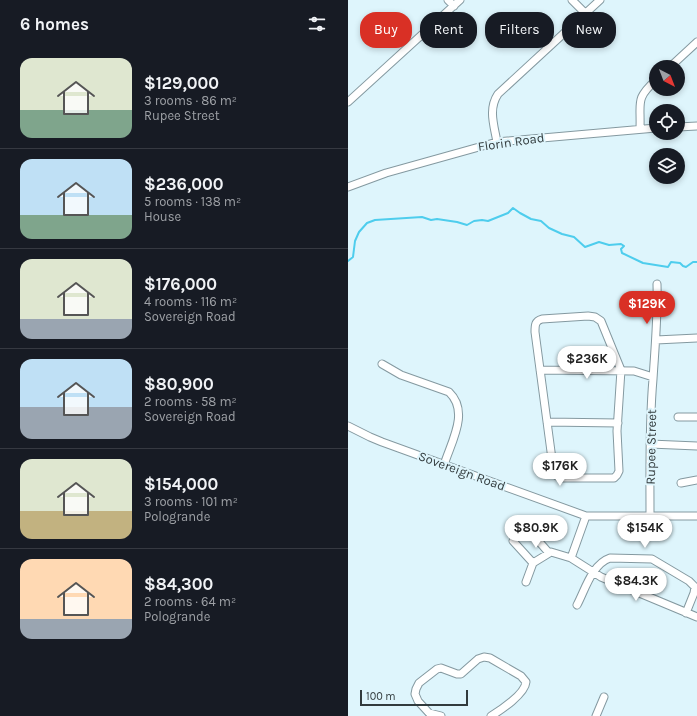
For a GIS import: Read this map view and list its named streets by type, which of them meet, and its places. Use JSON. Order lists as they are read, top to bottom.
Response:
{
  "streets": {
    "street": ["Florin Road", "Rupee Street", "Sovereign Road"]
  },
  "crossings": [
    ["Rupee Street", "Sovereign Road"]
  ],
  "scale_bar": "100 m",
  "north": "bottom right",
  "page": {
    "heading": "6 homes",
    "chip": [
      "Buy",
      "Rent",
      "Filters",
      "New"
    ],
    "list": [
      {
        "name": "$129,000",
        "note": "3 rooms · 86 m² · Rupee Street"
      },
      {
        "name": "$236,000",
        "note": "5 rooms · 138 m² · House"
      },
      {
        "name": "$176,000",
        "note": "4 rooms · 116 m² · Sovereign Road"
      },
      {
        "name": "$80,900",
        "note": "2 rooms · 58 m² · Sovereign Road"
      },
      {
        "name": "$154,000",
        "note": "3 rooms · 101 m² · Pologrande"
      },
      {
        "name": "$84,300",
        "note": "2 rooms · 64 m² · Pologrande"
      }
    ],
    "price": [
      "$129K",
      "$236K",
      "$176K",
      "$80.9K",
      "$154K",
      "$84.3K"
    ],
    "scale": "100 m"
  }
}
